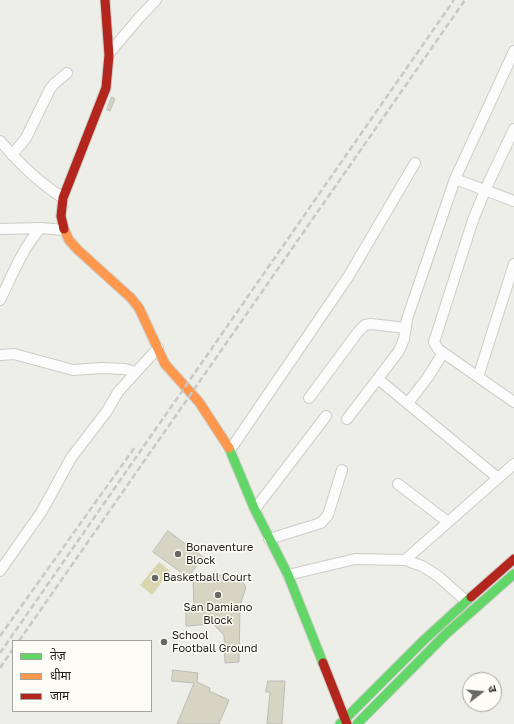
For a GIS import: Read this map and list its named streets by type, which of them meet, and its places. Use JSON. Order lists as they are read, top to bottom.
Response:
{
  "places": [
    "Bonaventure Block",
    "Basketball Court",
    "San Damiano Block",
    "School Football Ground"
  ],
  "legend": ["तेज़", "धीमा", "जाम"],
  "north": "right"
}
